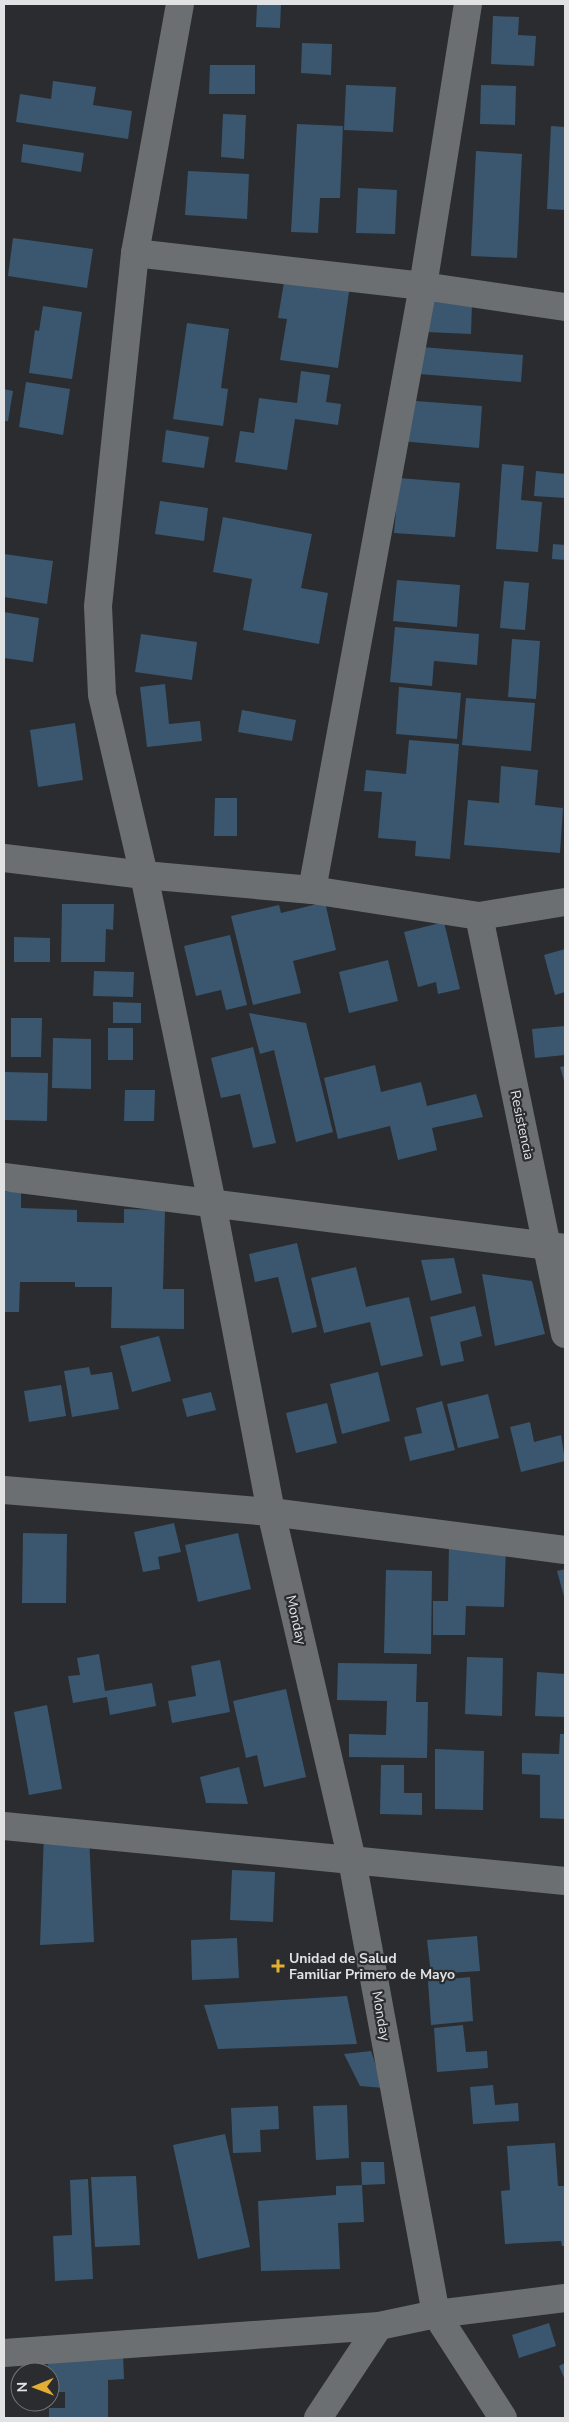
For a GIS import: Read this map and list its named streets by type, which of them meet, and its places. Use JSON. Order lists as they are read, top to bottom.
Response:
{
  "streets": {
    "street": ["Resistencia", "Monday"]
  },
  "places": {
    "health": ["Unidad de Salud Familiar Primero de Mayo"]
  },
  "north": "left"
}
